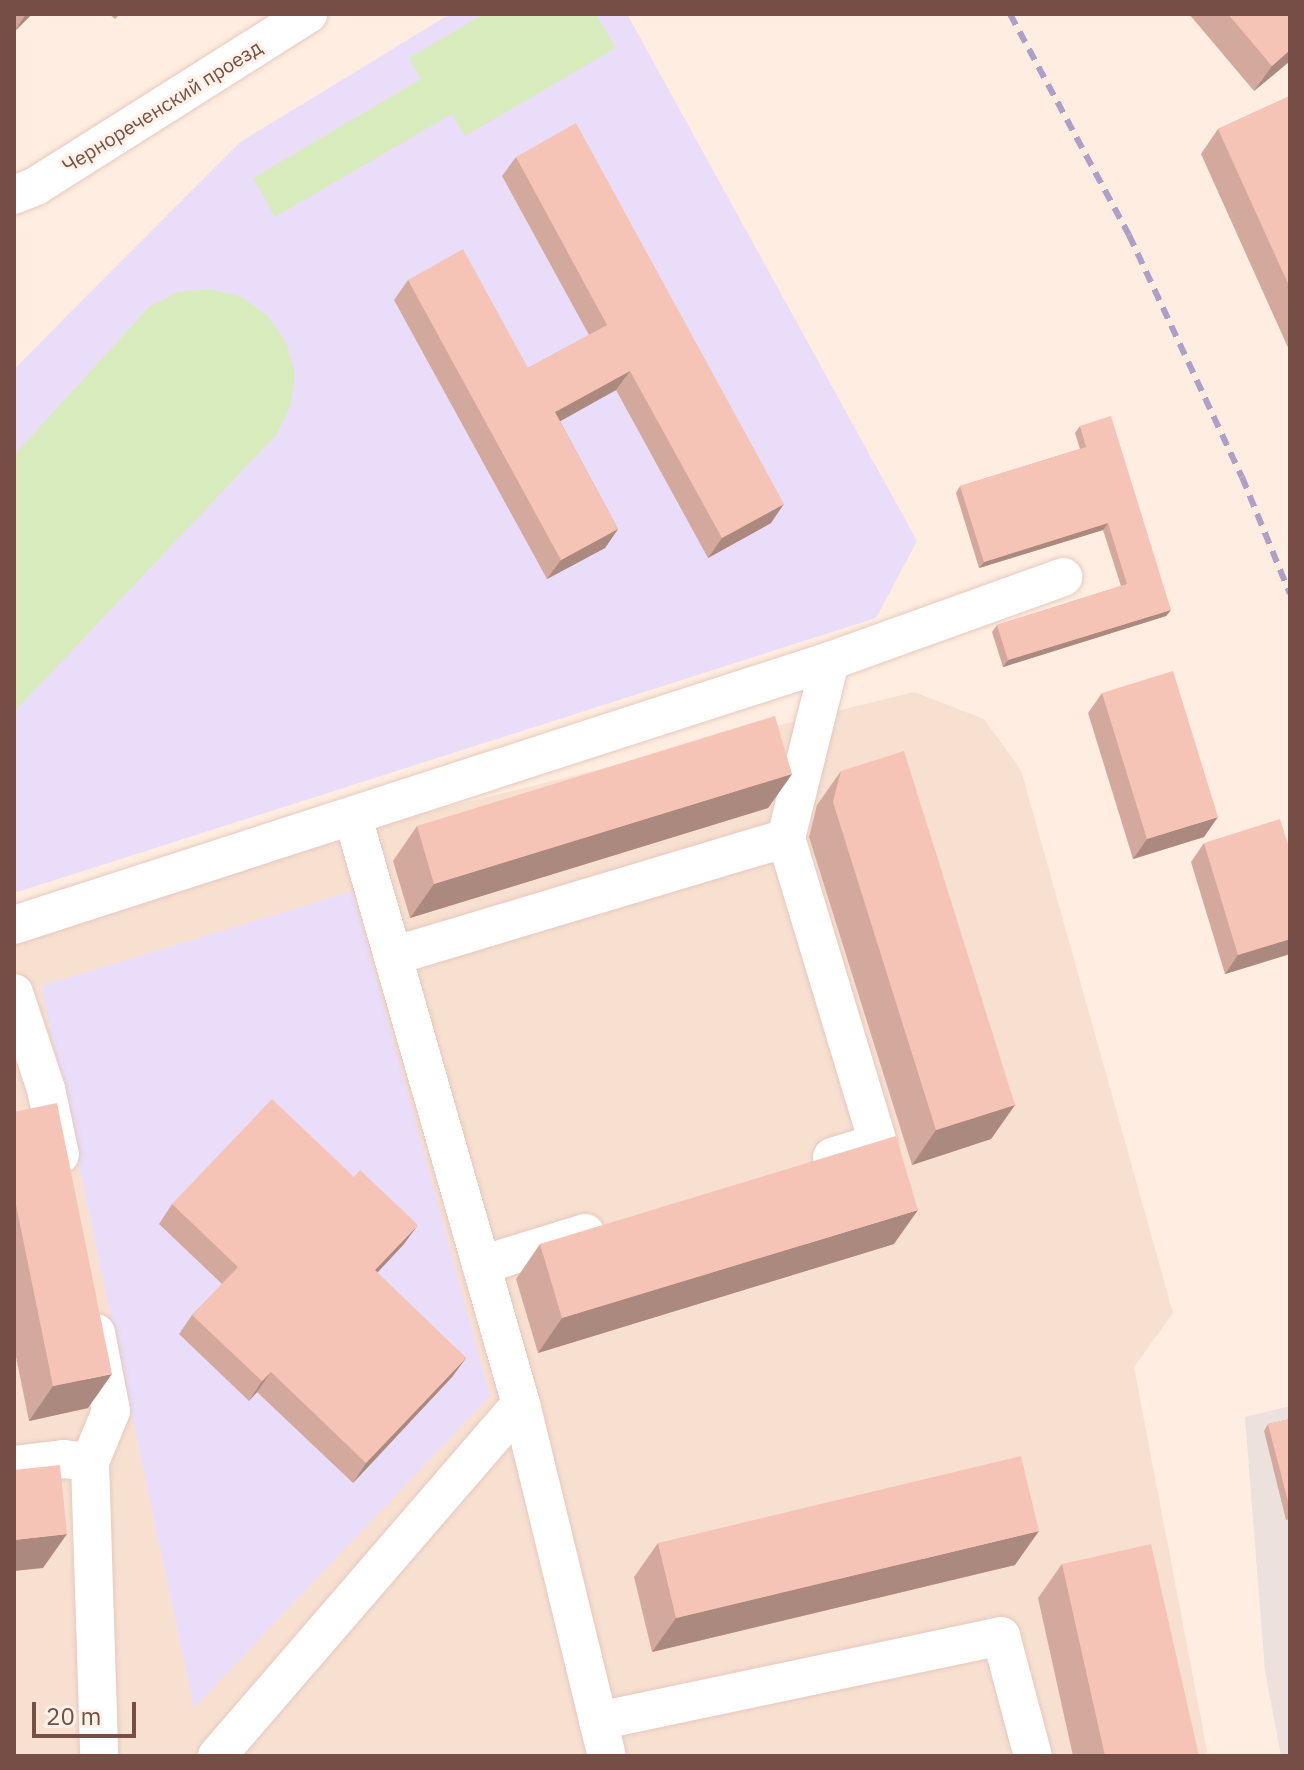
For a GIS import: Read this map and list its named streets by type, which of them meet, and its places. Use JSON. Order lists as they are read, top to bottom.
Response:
{
  "streets": {
    "street": ["Чернореченский проезд"]
  },
  "scale_bar": "20 m"
}
